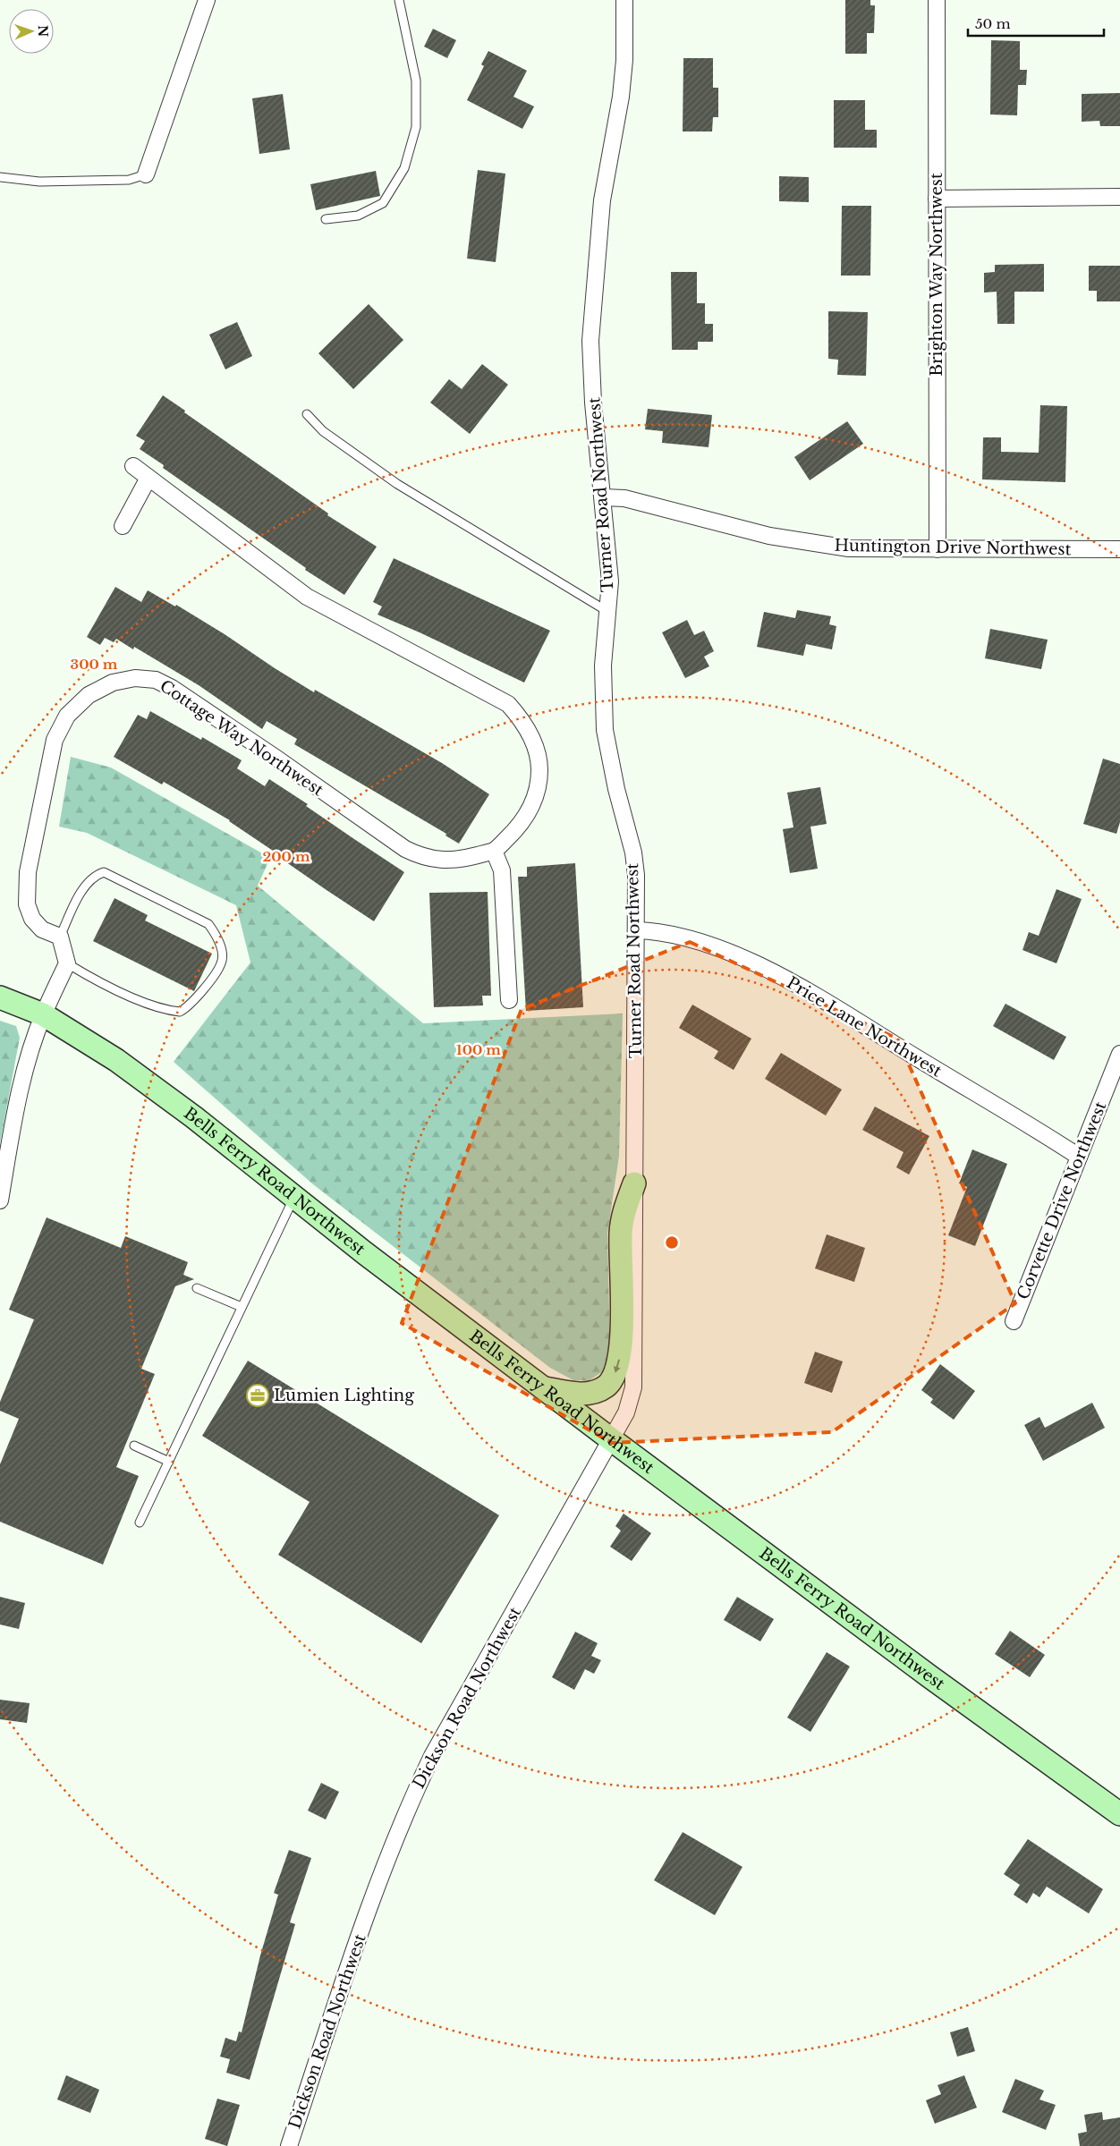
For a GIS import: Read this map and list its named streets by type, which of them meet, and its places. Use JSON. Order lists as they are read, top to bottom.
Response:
{
  "streets": {
    "main road": ["Bells Ferry Road Northwest"],
    "street": [
      "Brighton Way Northwest",
      "Turner Road Northwest",
      "Huntington Drive Northwest",
      "Cottage Way Northwest",
      "Price Lane Northwest",
      "Corvette Drive Northwest",
      "Dickson Road Northwest"
    ]
  },
  "crossings": [
    ["Brighton Way Northwest", "Huntington Drive Northwest"],
    ["Turner Road Northwest", "Huntington Drive Northwest"],
    ["Turner Road Northwest", "Price Lane Northwest"],
    ["Turner Road Northwest", "Bells Ferry Road Northwest"],
    ["Turner Road Northwest", "Dickson Road Northwest"],
    ["Price Lane Northwest", "Corvette Drive Northwest"],
    ["Bells Ferry Road Northwest", "Dickson Road Northwest"]
  ],
  "places": {
    "office": ["Lumien Lighting"]
  },
  "scale_bar": "50 m",
  "north": "right",
  "rings": ["300 m", "200 m", "100 m"]
}
